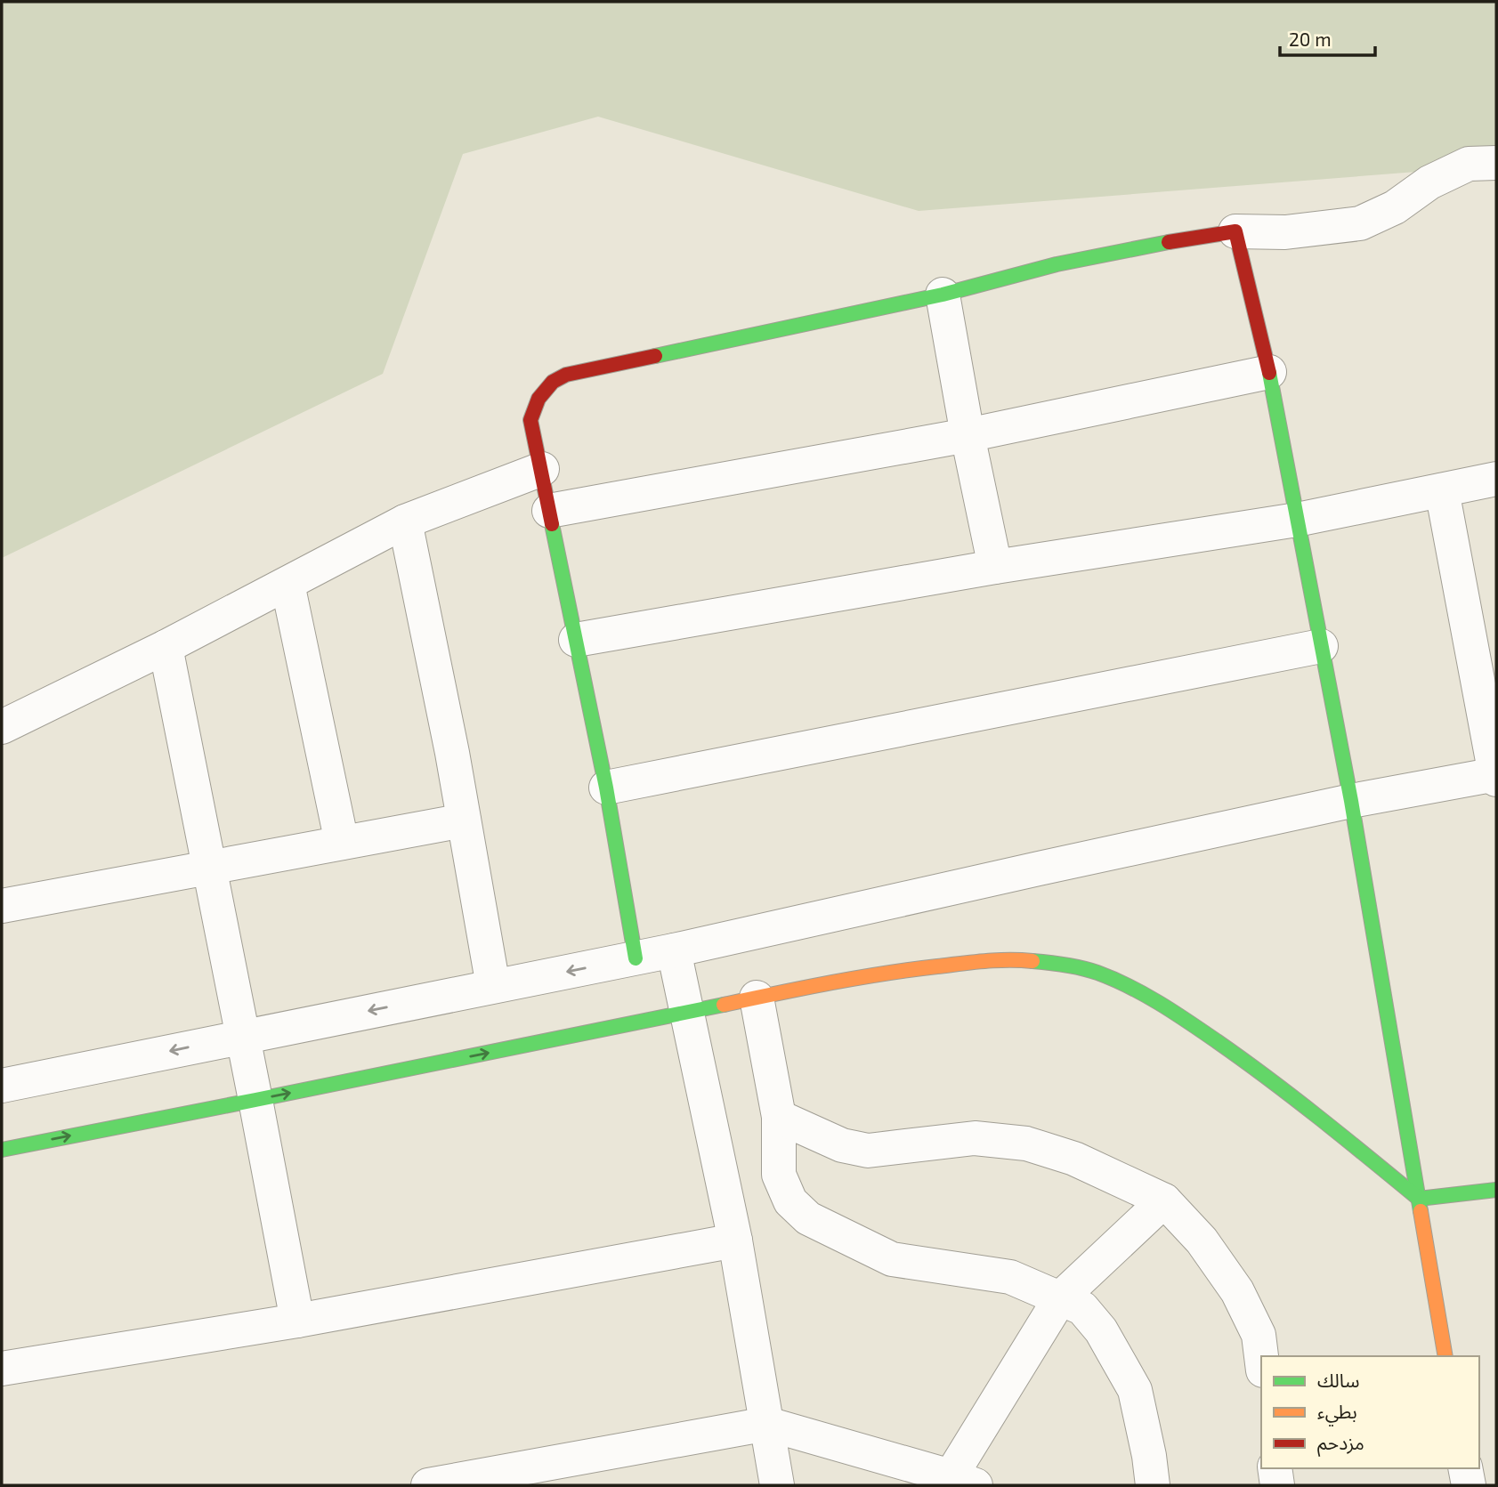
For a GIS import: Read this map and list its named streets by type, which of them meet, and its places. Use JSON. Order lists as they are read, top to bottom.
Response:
{
  "legend": ["سالك", "بطيء", "مزدحم"],
  "scale_bar": "20 m"
}
